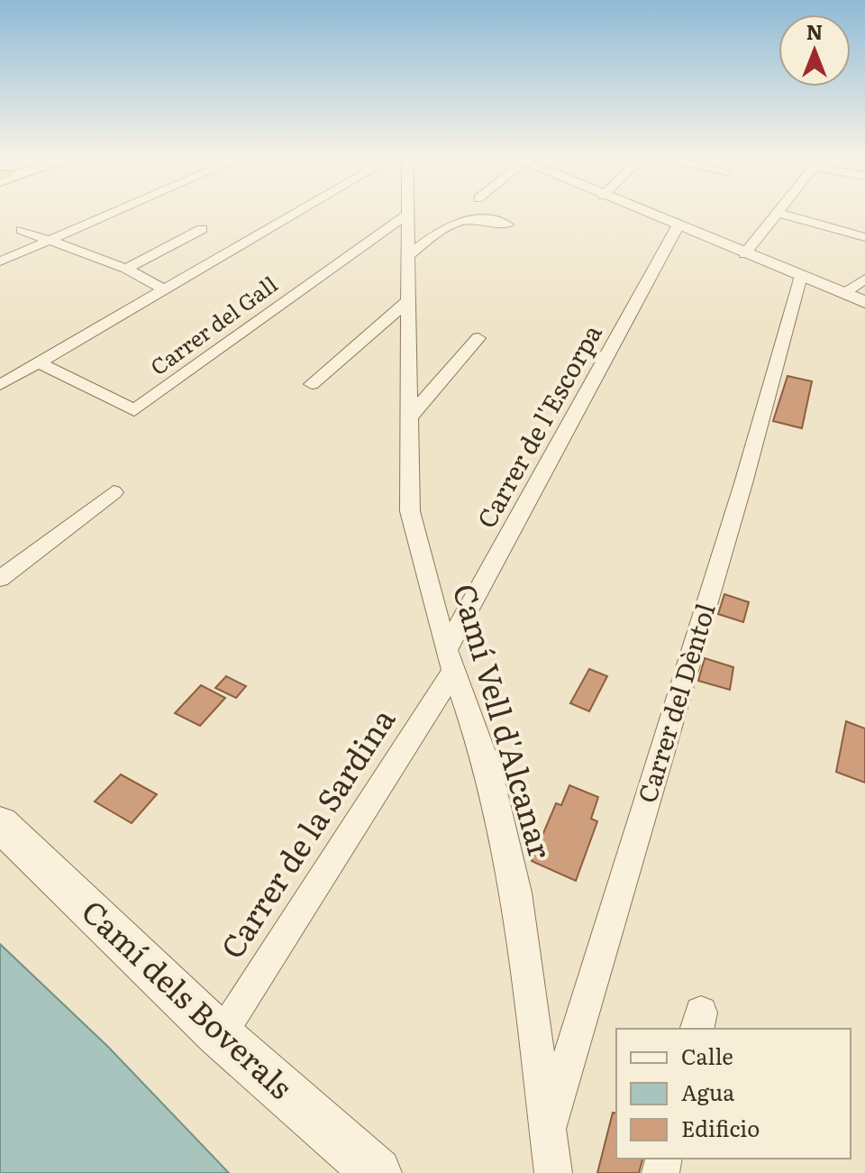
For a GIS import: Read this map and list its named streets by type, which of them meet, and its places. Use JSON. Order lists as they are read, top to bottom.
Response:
{
  "streets": {
    "street": [
      "Carrer del Gall",
      "Carrer de l'Escorpa",
      "Carrer del Dèntol",
      "Camí Vell d'Alcanar",
      "Carrer de la Sardina",
      "Camí dels Boverals"
    ]
  },
  "crossings": [
    ["Carrer del Gall", "Camí Vell d'Alcanar"],
    ["Carrer de l'Escorpa", "Camí Vell d'Alcanar"],
    ["Carrer de l'Escorpa", "Carrer de la Sardina"],
    ["Carrer del Dèntol", "Camí Vell d'Alcanar"],
    ["Camí Vell d'Alcanar", "Carrer de la Sardina"],
    ["Carrer de la Sardina", "Camí dels Boverals"]
  ],
  "legend": ["Calle", "Agua", "Edificio"],
  "north": "top"
}
